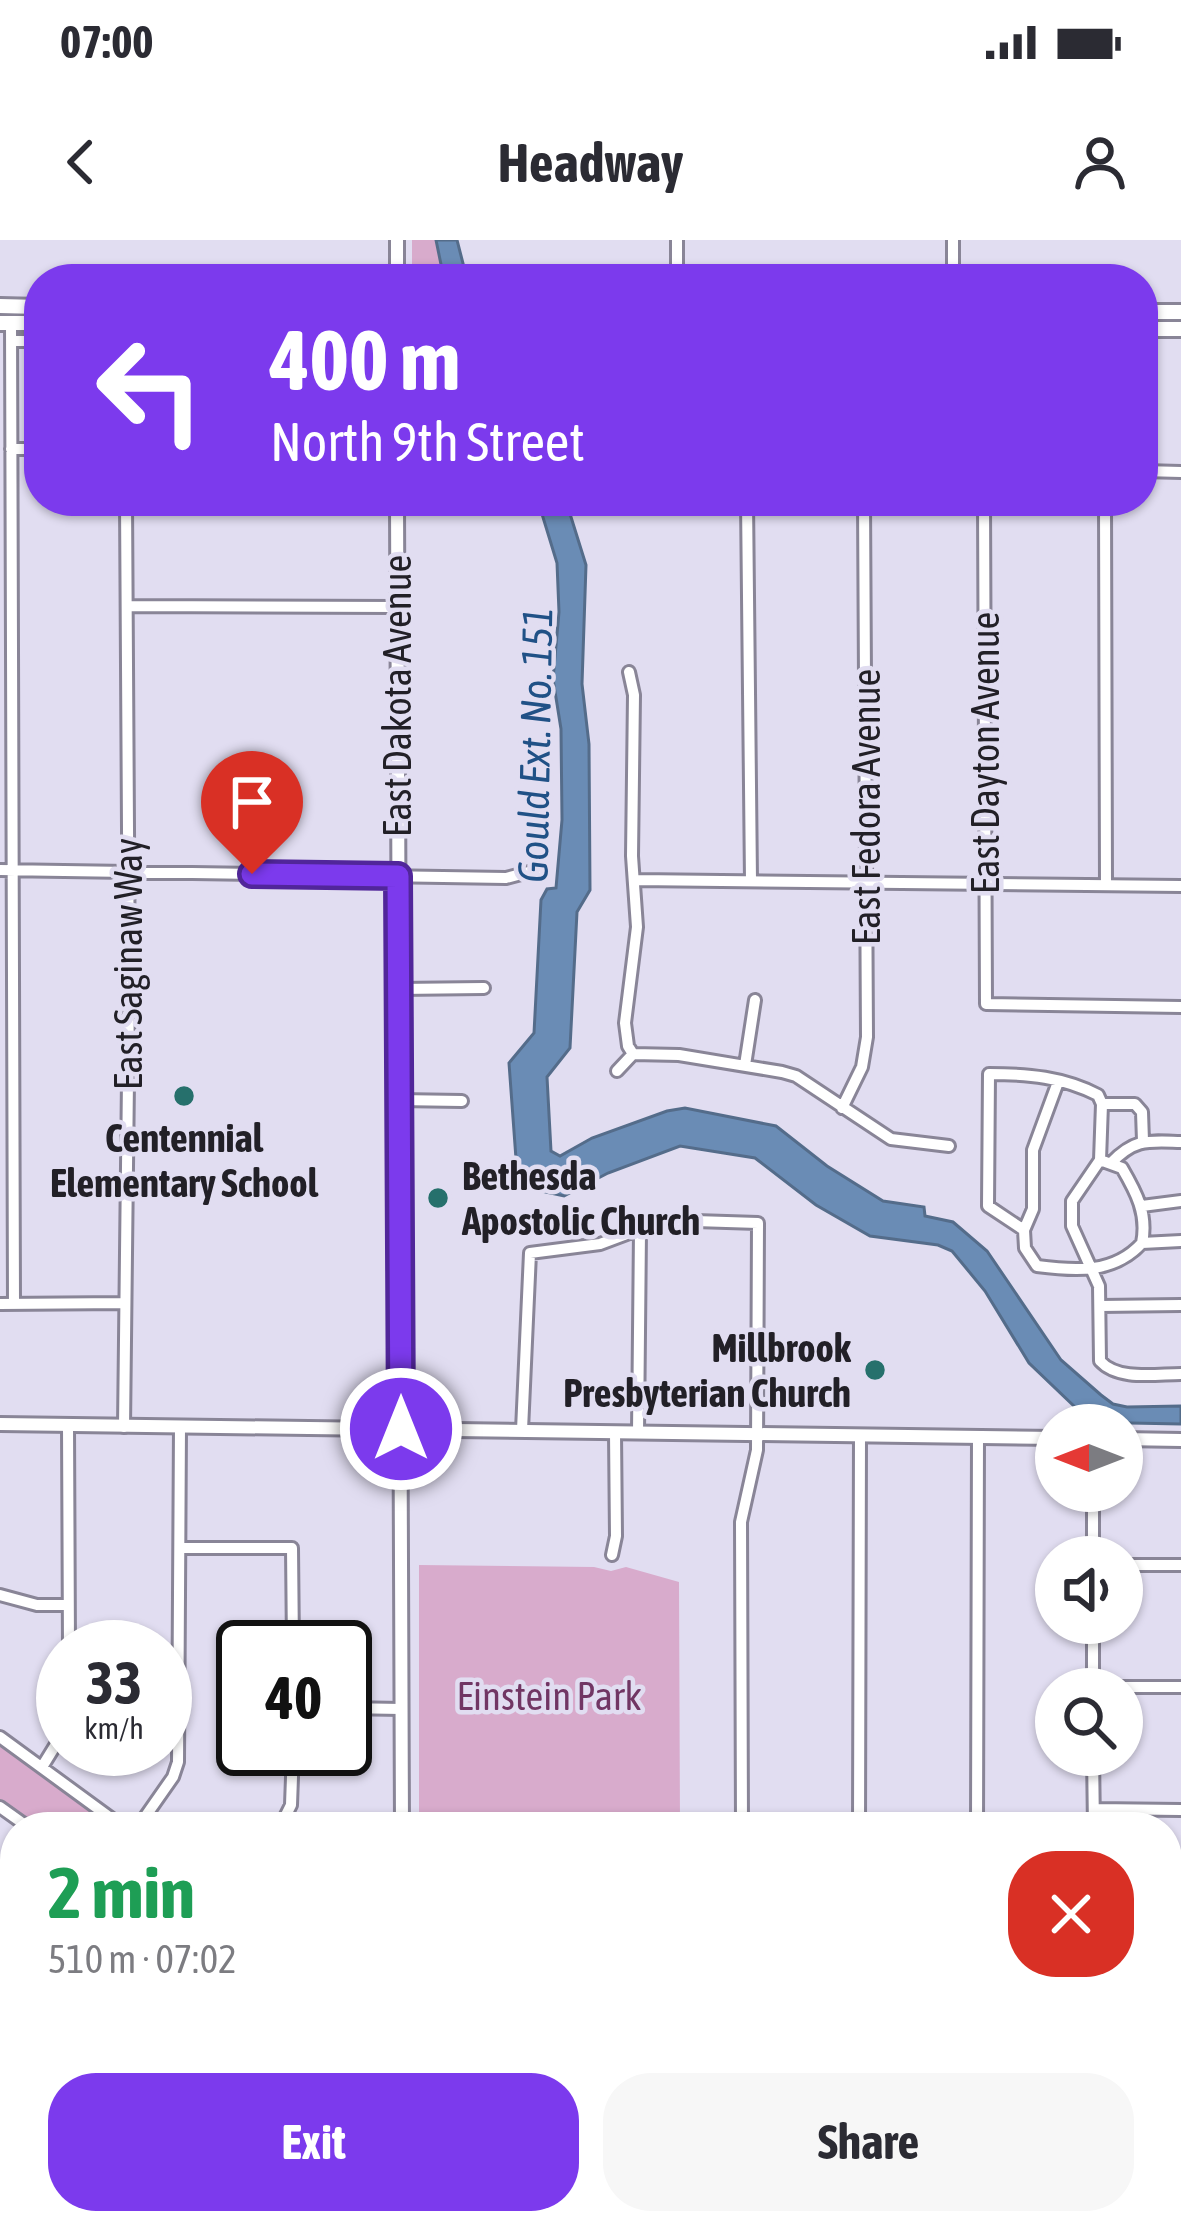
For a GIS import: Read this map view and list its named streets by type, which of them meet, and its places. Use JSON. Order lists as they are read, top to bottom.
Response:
{
  "streets": {
    "street": [
      "East Dakota Avenue",
      "East Dayton Avenue",
      "East Fedora Avenue",
      "East Saginaw Way"
    ]
  },
  "water": ["Gould Ext. No. 151"],
  "parks": ["Einstein Park"],
  "places": ["Centennial Elementary School", "Bethesda Apostolic Church", "Millbrook Presbyterian Church"],
  "north": "left",
  "page": {
    "status": "07:00",
    "header": "Headway",
    "turn": ["400 m", "North 9th Street"],
    "speed": "33 km/h",
    "limit": "40",
    "heading": ["2 min", "510 m · 07:02"],
    "buttons": ["Exit", "Share"]
  }
}
